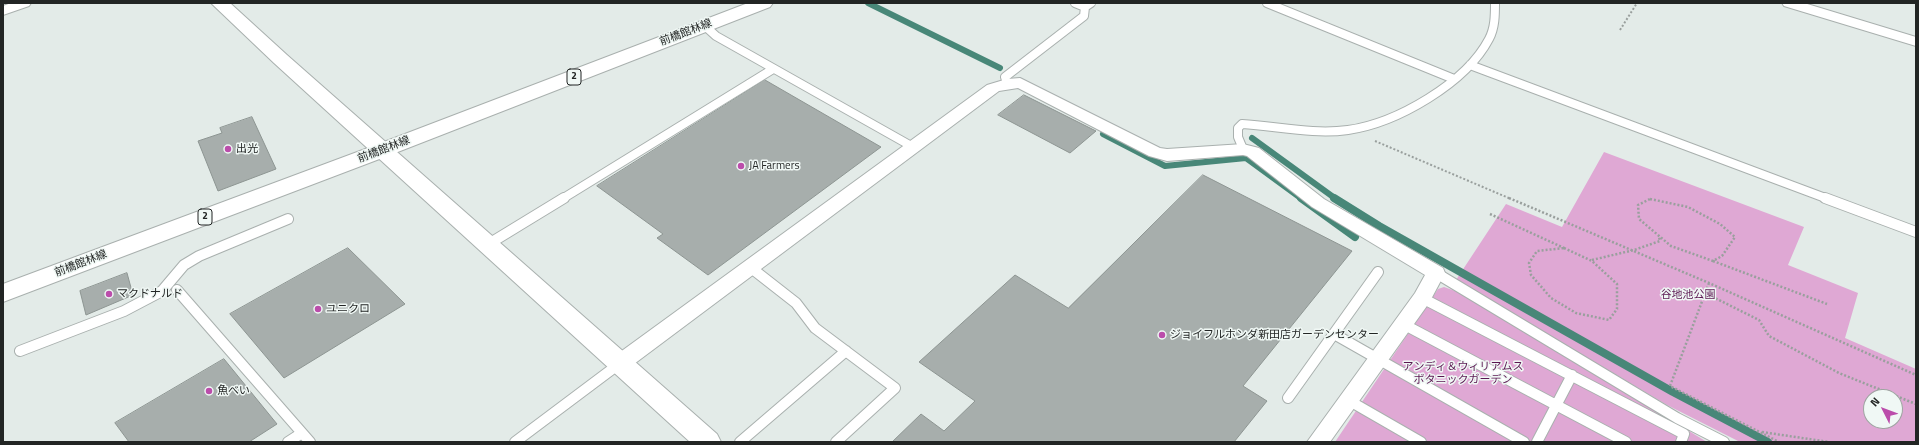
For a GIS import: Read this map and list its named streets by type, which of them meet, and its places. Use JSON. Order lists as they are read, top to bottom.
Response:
{
  "streets": {
    "street": ["前橋館林線", "2"]
  },
  "parks": ["谷地池公園", "アンディ＆ウィリアムス ボタニックガーデン"],
  "places": [
    "出光",
    "JA Farmers",
    "マクドナルド",
    "ユニクロ",
    "ジョイフルホンダ新田店ガーデンセンター",
    "魚べい"
  ],
  "north": "top left"
}
